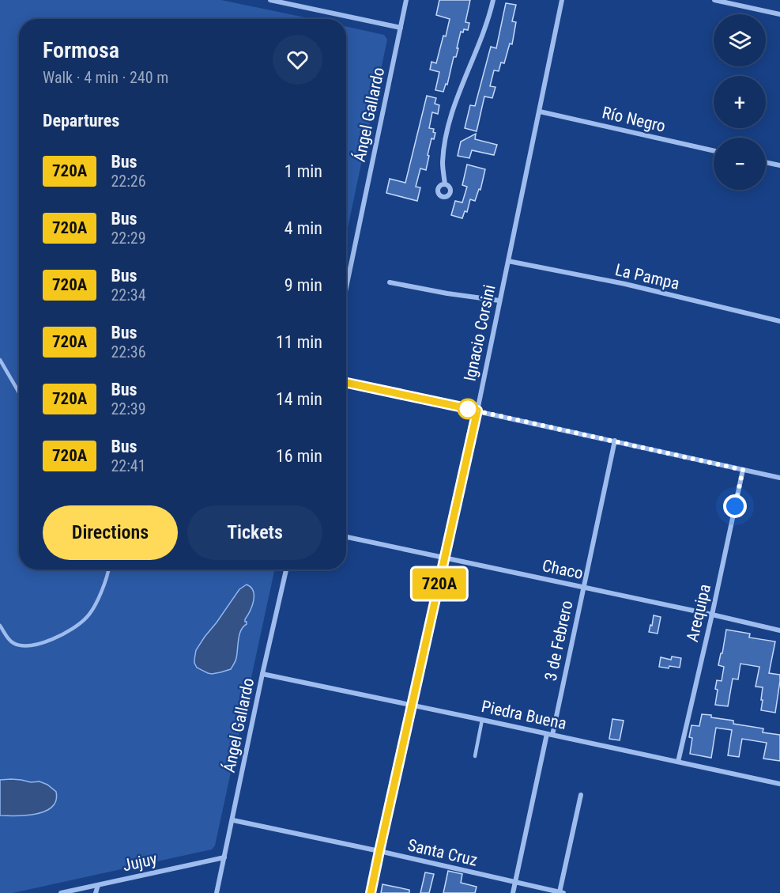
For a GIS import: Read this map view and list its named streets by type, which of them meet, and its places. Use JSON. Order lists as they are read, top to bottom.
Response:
{
  "streets": {
    "street": [
      "Ángel Gallardo",
      "Río Negro",
      "La Pampa",
      "Ignacio Corsini",
      "Chaco",
      "Arequipa",
      "3 de Febrero",
      "Piedra Buena",
      "Santa Cruz",
      "Jujuy"
    ]
  },
  "crossings": [
    ["Ángel Gallardo", "Piedra Buena"],
    ["Ángel Gallardo", "Santa Cruz"],
    ["Ángel Gallardo", "Jujuy"],
    ["Río Negro", "Ignacio Corsini"],
    ["La Pampa", "Ignacio Corsini"],
    ["Ignacio Corsini", "Chaco"],
    ["Ignacio Corsini", "Piedra Buena"],
    ["Ignacio Corsini", "Santa Cruz"],
    ["Chaco", "Arequipa"],
    ["Chaco", "3 de Febrero"],
    ["Arequipa", "Piedra Buena"],
    ["3 de Febrero", "Piedra Buena"],
    ["3 de Febrero", "Santa Cruz"]
  ],
  "lines": ["bus line 720A"],
  "page": {
    "on_map": "720A",
    "map_buttons": ["+", "−"],
    "heading": [
      ["Formosa", "Walk · 4 min · 240 m"],
      "Departures"
    ],
    "list": [
      {
        "mark": "720A",
        "name": "Bus",
        "note": "22:26",
        "value": "1 min"
      },
      {
        "mark": "720A",
        "name": "Bus",
        "note": "22:29",
        "value": "4 min"
      },
      {
        "mark": "720A",
        "name": "Bus",
        "note": "22:34",
        "value": "9 min"
      },
      {
        "mark": "720A",
        "name": "Bus",
        "note": "22:36",
        "value": "11 min"
      },
      {
        "mark": "720A",
        "name": "Bus",
        "note": "22:39",
        "value": "14 min"
      },
      {
        "mark": "720A",
        "name": "Bus",
        "note": "22:41",
        "value": "16 min"
      }
    ],
    "buttons": ["Directions", "Tickets"]
  }
}
